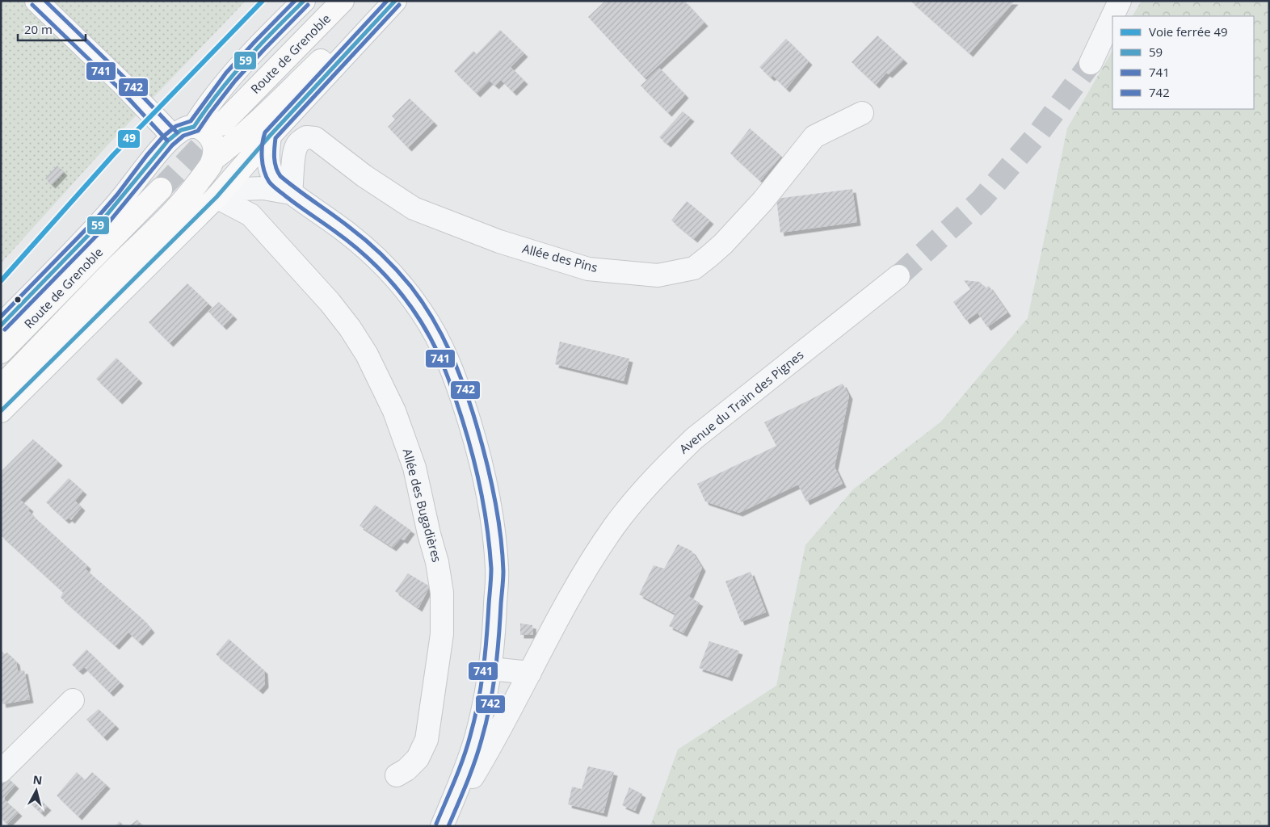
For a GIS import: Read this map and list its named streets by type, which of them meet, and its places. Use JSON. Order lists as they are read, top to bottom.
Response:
{
  "streets": {
    "main road": ["Route de Grenoble"],
    "street": ["Allée des Pins", "Avenue du Train des Pignes", "Allée des Bugadières"]
  },
  "lines": [
    "rail line 49",
    "transit line 59",
    "transit line 741",
    "transit line 742"
  ],
  "legend": [
    "Voie ferrée 49",
    "59",
    "741",
    "742"
  ],
  "scale_bar": "20 m",
  "north": "top"
}
